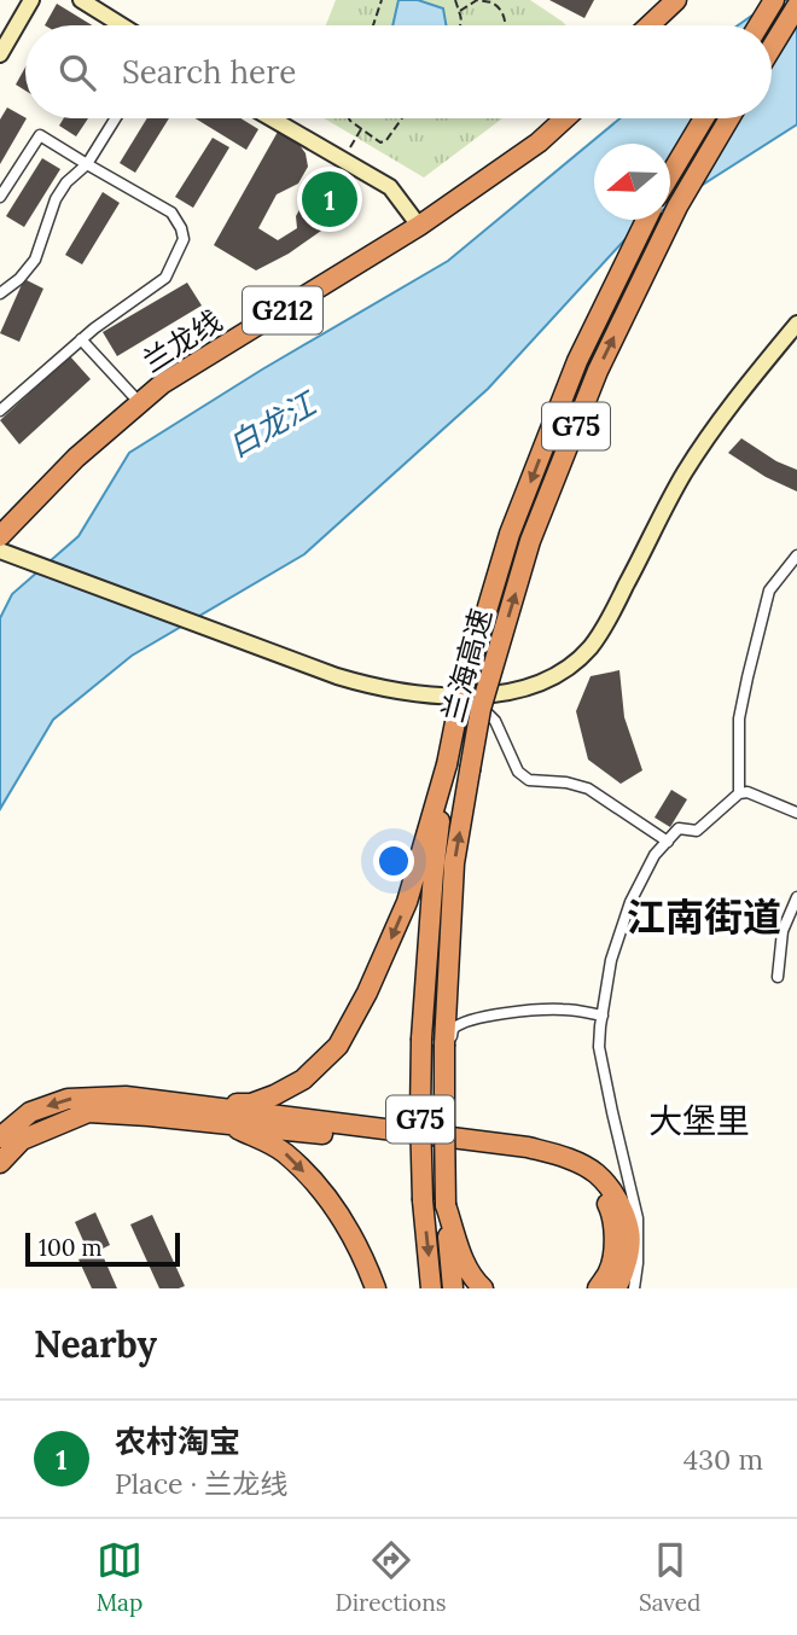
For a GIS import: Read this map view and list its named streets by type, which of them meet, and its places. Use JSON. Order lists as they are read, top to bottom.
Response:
{
  "streets": {
    "highway": [
      "G212",
      "兰龙线",
      "G75",
      "兰海高速"
    ]
  },
  "districts": ["江南街道", "大堡里"],
  "water": ["白龙江"],
  "scale_bar": "100 m",
  "north": "left",
  "page": {
    "search": "Search here",
    "pins": "1",
    "scale": "100 m",
    "heading": "Nearby",
    "list": [
      {
        "mark": "1",
        "name": "农村淘宝",
        "note": "Place · 兰龙线",
        "value": "430 m"
      }
    ],
    "nav": ["Map", "Directions", "Saved"]
  }
}
